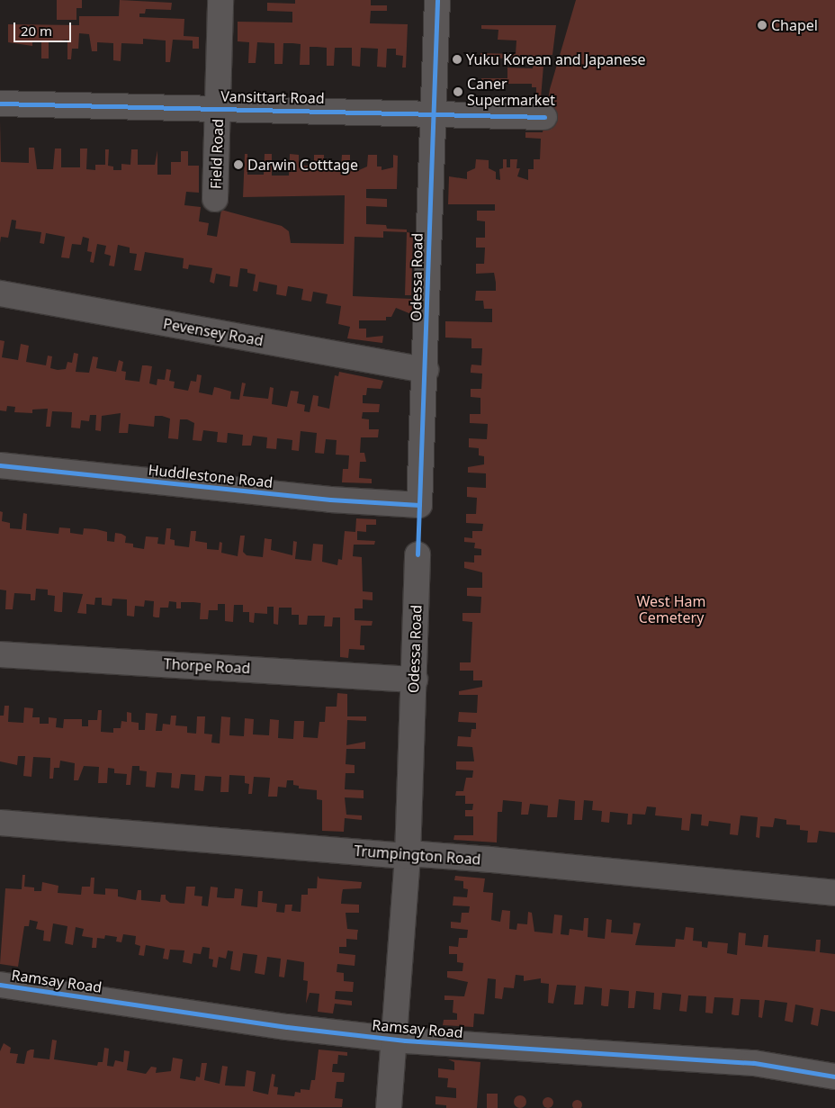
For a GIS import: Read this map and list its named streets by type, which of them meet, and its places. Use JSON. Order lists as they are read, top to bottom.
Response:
{
  "streets": {
    "street": [
      "Vansittart Road",
      "Field Road",
      "Odessa Road",
      "Pevensey Road",
      "Huddlestone Road",
      "Thorpe Road",
      "Trumpington Road",
      "Ramsay Road"
    ]
  },
  "crossings": [
    ["Vansittart Road", "Field Road"],
    ["Vansittart Road", "Odessa Road"],
    ["Odessa Road", "Pevensey Road"],
    ["Odessa Road", "Huddlestone Road"],
    ["Odessa Road", "Thorpe Road"],
    ["Odessa Road", "Trumpington Road"],
    ["Odessa Road", "Ramsay Road"]
  ],
  "parks": ["West Ham Cemetery"],
  "places": [
    "Chapel",
    "Yuku Korean and Japanese",
    "Caner Supermarket",
    "Darwin Cotttage"
  ],
  "scale_bar": "20 m"
}
